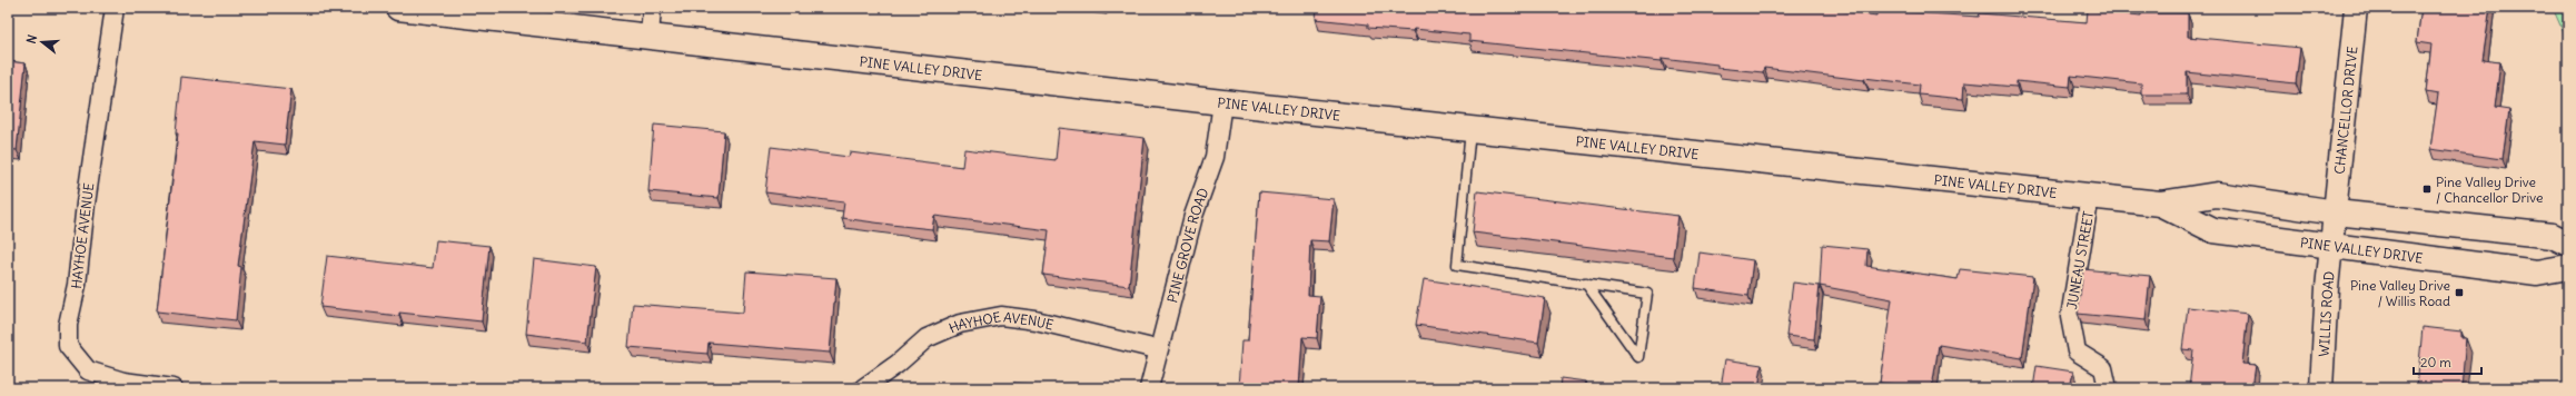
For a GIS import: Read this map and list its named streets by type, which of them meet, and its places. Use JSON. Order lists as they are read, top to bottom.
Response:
{
  "streets": {
    "main road": ["PINE VALLEY DRIVE"],
    "street": [
      "CHANCELLOR DRIVE",
      "HAYHOE AVENUE",
      "PINE GROVE ROAD",
      "JUNEAU STREET",
      "WILLIS ROAD"
    ]
  },
  "crossings": [
    ["PINE VALLEY DRIVE", "CHANCELLOR DRIVE"],
    ["PINE VALLEY DRIVE", "PINE GROVE ROAD"],
    ["PINE VALLEY DRIVE", "JUNEAU STREET"],
    ["PINE VALLEY DRIVE", "WILLIS ROAD"],
    ["CHANCELLOR DRIVE", "WILLIS ROAD"],
    ["HAYHOE AVENUE", "PINE GROVE ROAD"]
  ],
  "places": {
    "transit": ["Pine Valley Drive / Chancellor Drive", "Pine Valley Drive / Willis Road"]
  },
  "scale_bar": "20 m",
  "north": "left"
}
